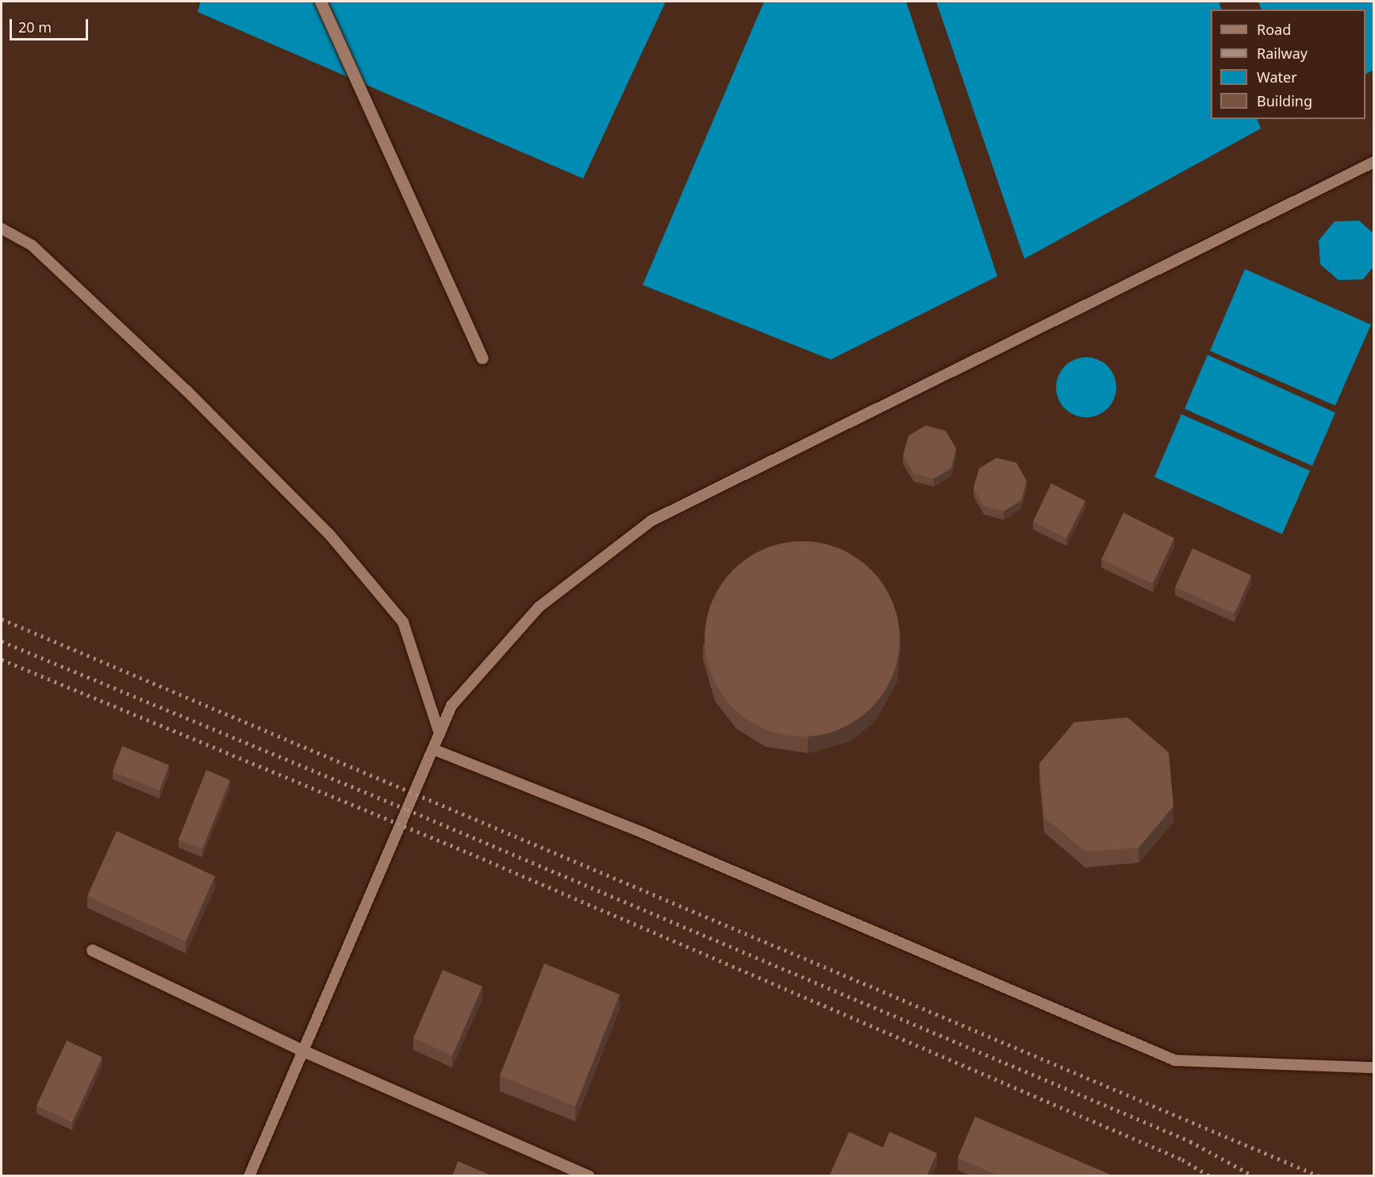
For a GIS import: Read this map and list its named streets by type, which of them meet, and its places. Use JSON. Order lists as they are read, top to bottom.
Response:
{
  "legend": [
    "Road",
    "Railway",
    "Water",
    "Building"
  ],
  "scale_bar": "20 m"
}
